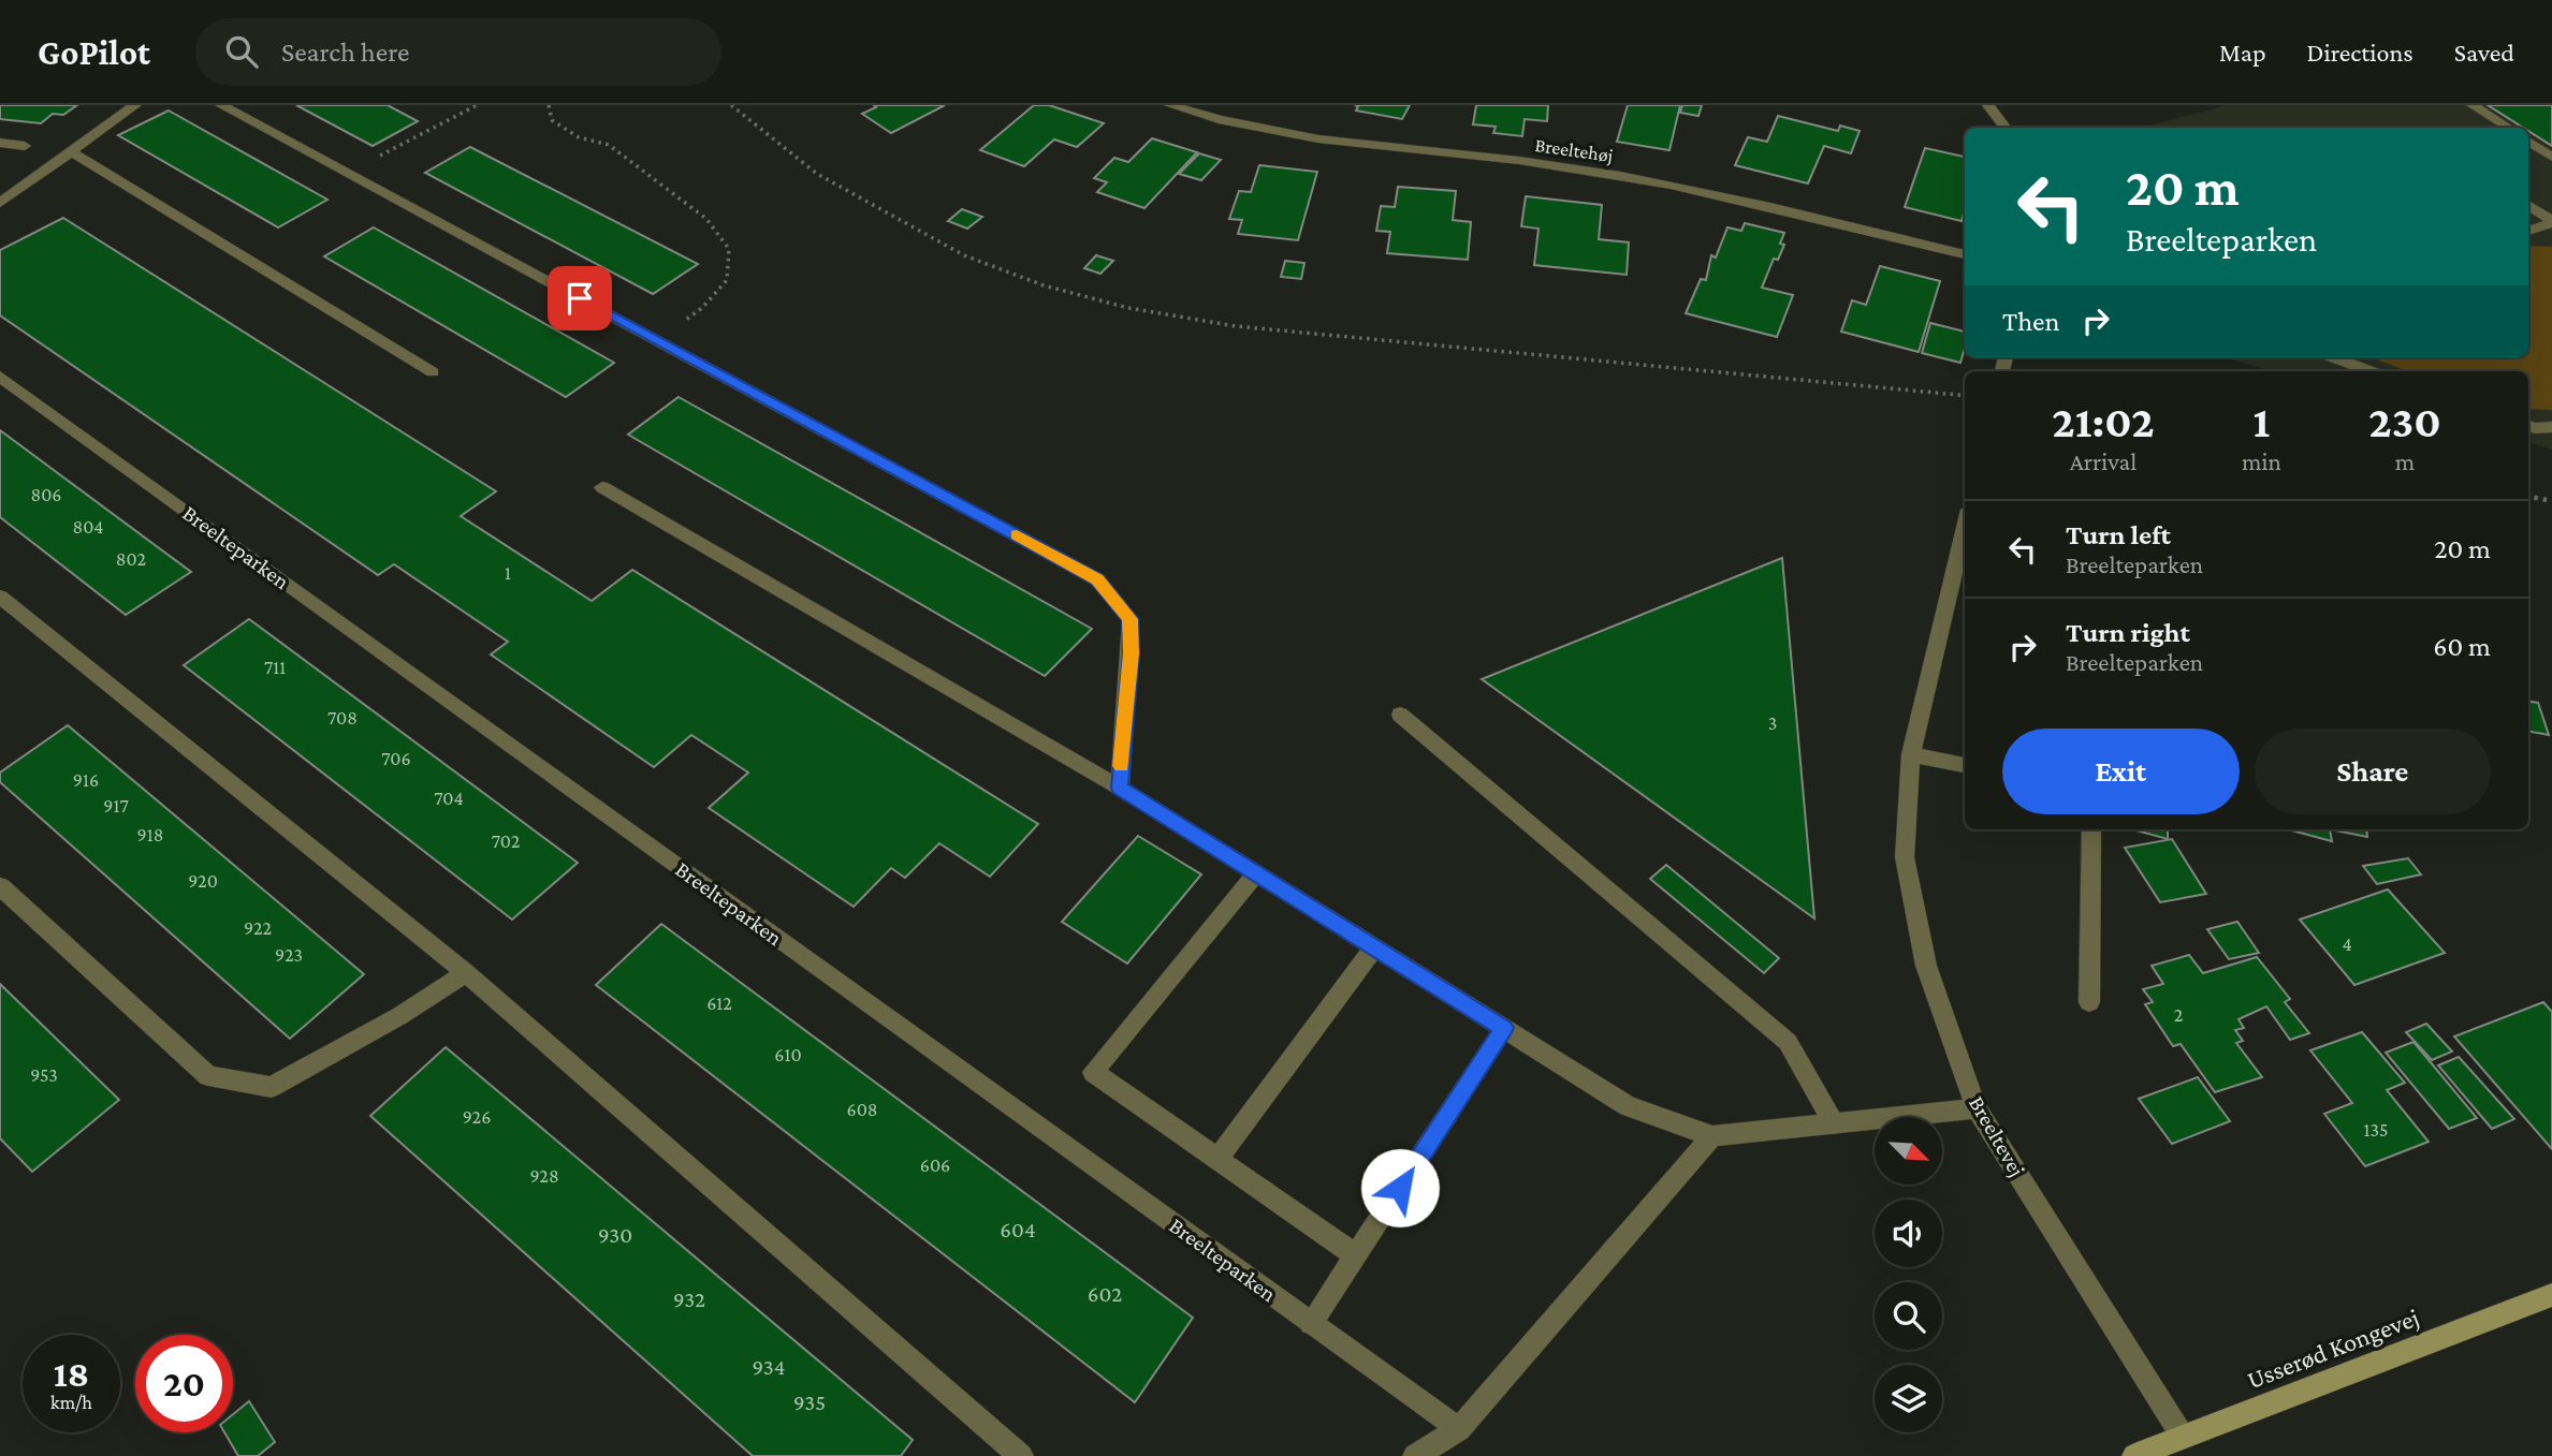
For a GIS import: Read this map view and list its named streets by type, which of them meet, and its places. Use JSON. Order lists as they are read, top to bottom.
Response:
{
  "streets": {
    "main road": ["Usserød Kongevej"],
    "street": ["Breeltehøj", "Breelteparken", "Breeltevej"]
  },
  "crossings": [
    ["Breeltevej", "Usserød Kongevej"]
  ],
  "house_numbers": [
    "806",
    "804",
    "802",
    "1",
    "711",
    "708",
    "3",
    "706",
    "916",
    "704",
    "917",
    "918",
    "702",
    "920",
    "922",
    "4",
    "923",
    "612",
    "2",
    "610",
    "953",
    "608",
    "926",
    "135",
    "606",
    "928",
    "604",
    "930",
    "602",
    "932",
    "934",
    "935"
  ],
  "north": "bottom right",
  "page": {
    "header": "GoPilot",
    "search": "Search here",
    "nav": ["Map", "Directions", "Saved"],
    "turn": ["20 m", "Breelteparken"],
    "then": "Then",
    "eta": [
      "21:02",
      "Arrival",
      "1",
      "min",
      "230",
      "m"
    ],
    "list": [
      {
        "name": "Turn left",
        "note": "Breelteparken",
        "value": "20 m"
      },
      {
        "name": "Turn right",
        "note": "Breelteparken",
        "value": "60 m"
      }
    ],
    "buttons": ["Exit", "Share"],
    "speed": "18 km/h",
    "limit": "20"
  }
}
